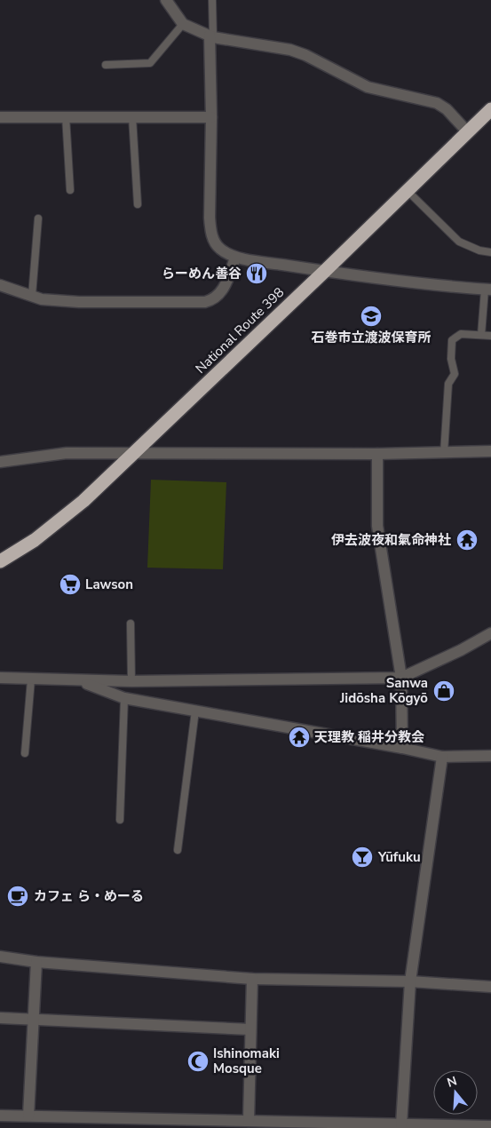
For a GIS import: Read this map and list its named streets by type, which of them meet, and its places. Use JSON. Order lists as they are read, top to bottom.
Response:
{
  "streets": {
    "highway": ["National Route 398"]
  },
  "places": {
    "restaurant": ["らーめん善谷"],
    "school or university": ["石巻市立渡波保育所"],
    "temple": ["伊去波夜和氣命神社", "天理教 稲井分教会"],
    "supermarket": ["Lawson"],
    "shop": ["Sanwa Jidōsha Kōgyō"],
    "bar": ["Yūfuku"],
    "cafe": ["カフェ ら・めーる"],
    "mosque": ["Ishinomaki Mosque"]
  },
  "north": "top"
}
